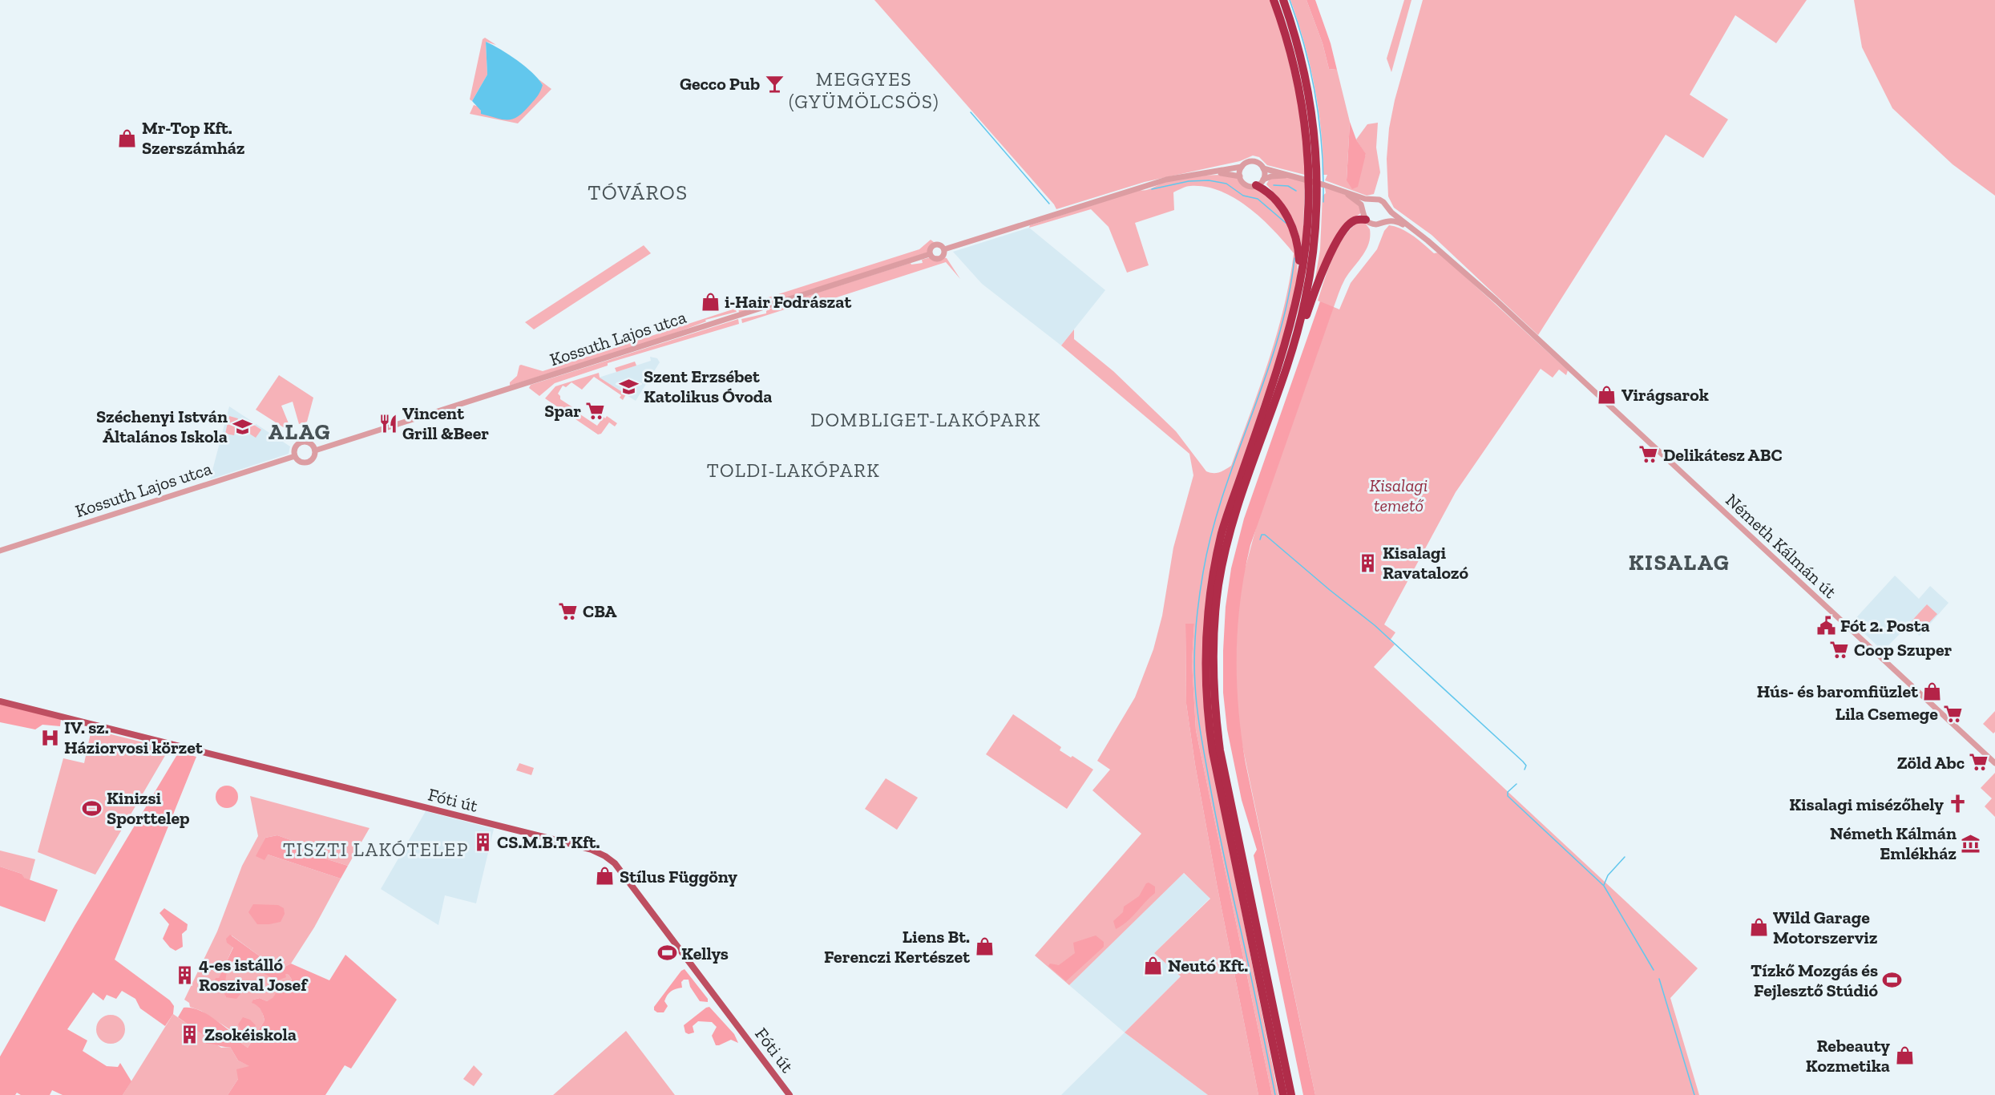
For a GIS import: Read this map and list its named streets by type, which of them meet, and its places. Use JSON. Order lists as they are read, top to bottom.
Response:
{
  "streets": {
    "main road": ["Fóti út"],
    "street": ["Kossuth Lajos utca", "Németh Kálmán út"]
  },
  "districts": [
    "MEGGYES (GYÜMÖLCSÖS)",
    "TÓVÁROS",
    "DOMBLIGET-LAKÓPARK",
    "ALAG",
    "TOLDI-LAKÓPARK",
    "KISALAG",
    "TISZTI LAKÓTELEP"
  ],
  "parks": ["Kisalagi temető"],
  "places": {
    "bar": ["Gecco Pub"],
    "shop": [
      "Mr-Top Kft. Szerszámház",
      "i-Hair Fodrászat",
      "Virágsarok",
      "Hús- és baromfiüzlet",
      "Stílus Függöny",
      "Wild Garage Motorszerviz",
      "Liens Bt. Ferenczi Kertészet",
      "Neutó Kft.",
      "Rebeauty Kozmetika"
    ],
    "school or university": ["Szent Erzsébet Katolikus Óvoda", "Széchenyi István Általános Iskola"],
    "supermarket": [
      "Spar",
      "Delikátesz ABC",
      "CBA",
      "Coop Szuper",
      "Lila Csemege",
      "Zöld Abc"
    ],
    "restaurant": ["Vincent Grill &Beer"],
    "building": [
      "Kisalagi Ravatalozó",
      "CS.M.B.T Kft.",
      "4-es istálló Roszival Josef",
      "Zsokéiskola"
    ],
    "public building": ["Fót 2. Posta"],
    "hospital": ["IV. sz. Háziorvosi körzet"],
    "church": ["Kisalagi misézőhely"],
    "sports": ["Kinizsi Sporttelep", "Kellys", "Tízkő Mozgás és Fejlesztő Stúdió"],
    "museum": ["Németh Kálmán Emlékház"]
  }
}
